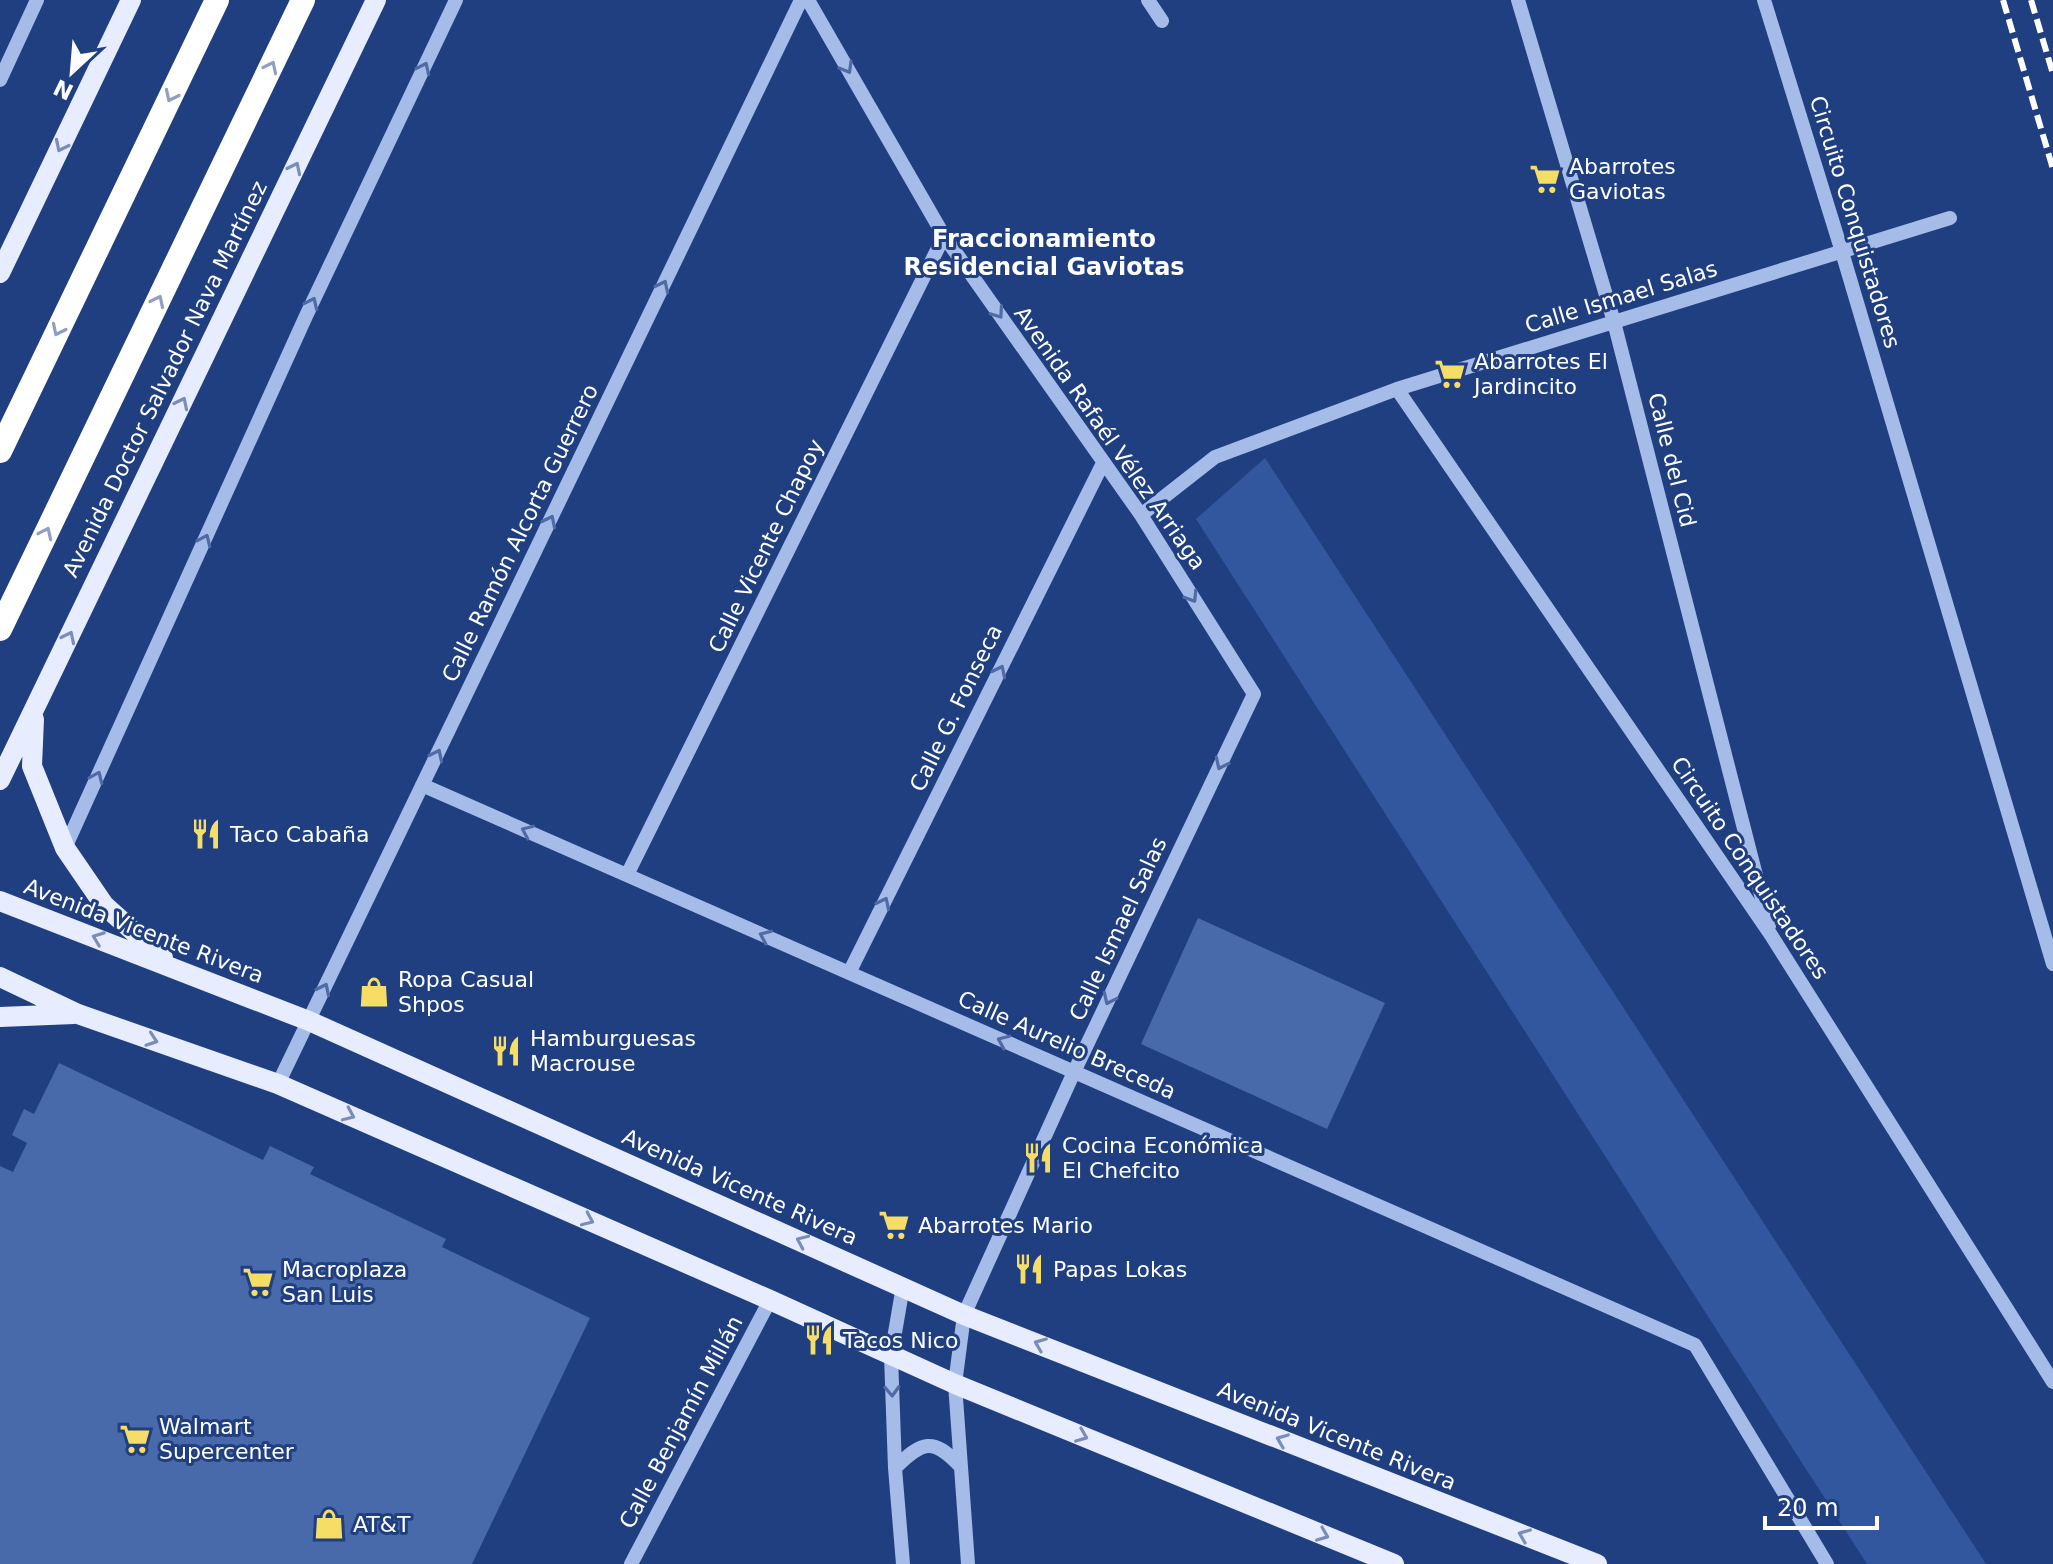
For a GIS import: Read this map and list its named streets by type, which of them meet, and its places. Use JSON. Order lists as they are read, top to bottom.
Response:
{
  "streets": {
    "highway": ["Avenida Doctor Salvador Nava Martínez"],
    "main road": ["Avenida Vicente Rivera"],
    "street": [
      "Circuito Conquistadores",
      "Calle Ismael Salas",
      "Avenida Rafaél Vélez Arriaga",
      "Calle del Cid",
      "Calle Ramón Alcorta Guerrero",
      "Calle Vicente Chapoy",
      "Calle G. Fonseca",
      "Calle Aurelio Breceda",
      "Calle Benjamín Millán"
    ]
  },
  "crossings": [
    ["Circuito Conquistadores", "Calle Ismael Salas"],
    ["Circuito Conquistadores", "Calle del Cid"],
    ["Calle Ismael Salas", "Avenida Rafaél Vélez Arriaga"],
    ["Calle Ismael Salas", "Calle del Cid"],
    ["Calle Ismael Salas", "Avenida Vicente Rivera"],
    ["Calle Ismael Salas", "Calle Aurelio Breceda"],
    ["Avenida Rafaél Vélez Arriaga", "Calle Vicente Chapoy"],
    ["Avenida Rafaél Vélez Arriaga", "Calle G. Fonseca"],
    ["Calle Ramón Alcorta Guerrero", "Avenida Vicente Rivera"],
    ["Calle Ramón Alcorta Guerrero", "Calle Aurelio Breceda"],
    ["Calle Vicente Chapoy", "Calle Aurelio Breceda"],
    ["Calle G. Fonseca", "Calle Aurelio Breceda"]
  ],
  "one_way": [
    "Avenida Rafaél Vélez Arriaga",
    "Calle Ramón Alcorta Guerrero",
    "Calle G. Fonseca",
    "Calle Aurelio Breceda"
  ],
  "districts": ["Fraccionamiento Residencial Gaviotas"],
  "places": {
    "supermarket": [
      "Abarrotes Gaviotas",
      "Abarrotes El Jardincito",
      "Abarrotes Mario",
      "Macroplaza San Luis",
      "Walmart Supercenter"
    ],
    "restaurant": [
      "Taco Cabaña",
      "Hamburguesas Macrouse",
      "Cocina Económica El Chefcito",
      "Papas Lokas",
      "Tacos Nico"
    ],
    "shop": ["Ropa Casual Shpos", "AT&T"]
  },
  "scale_bar": "20 m",
  "north": "bottom left"
}
